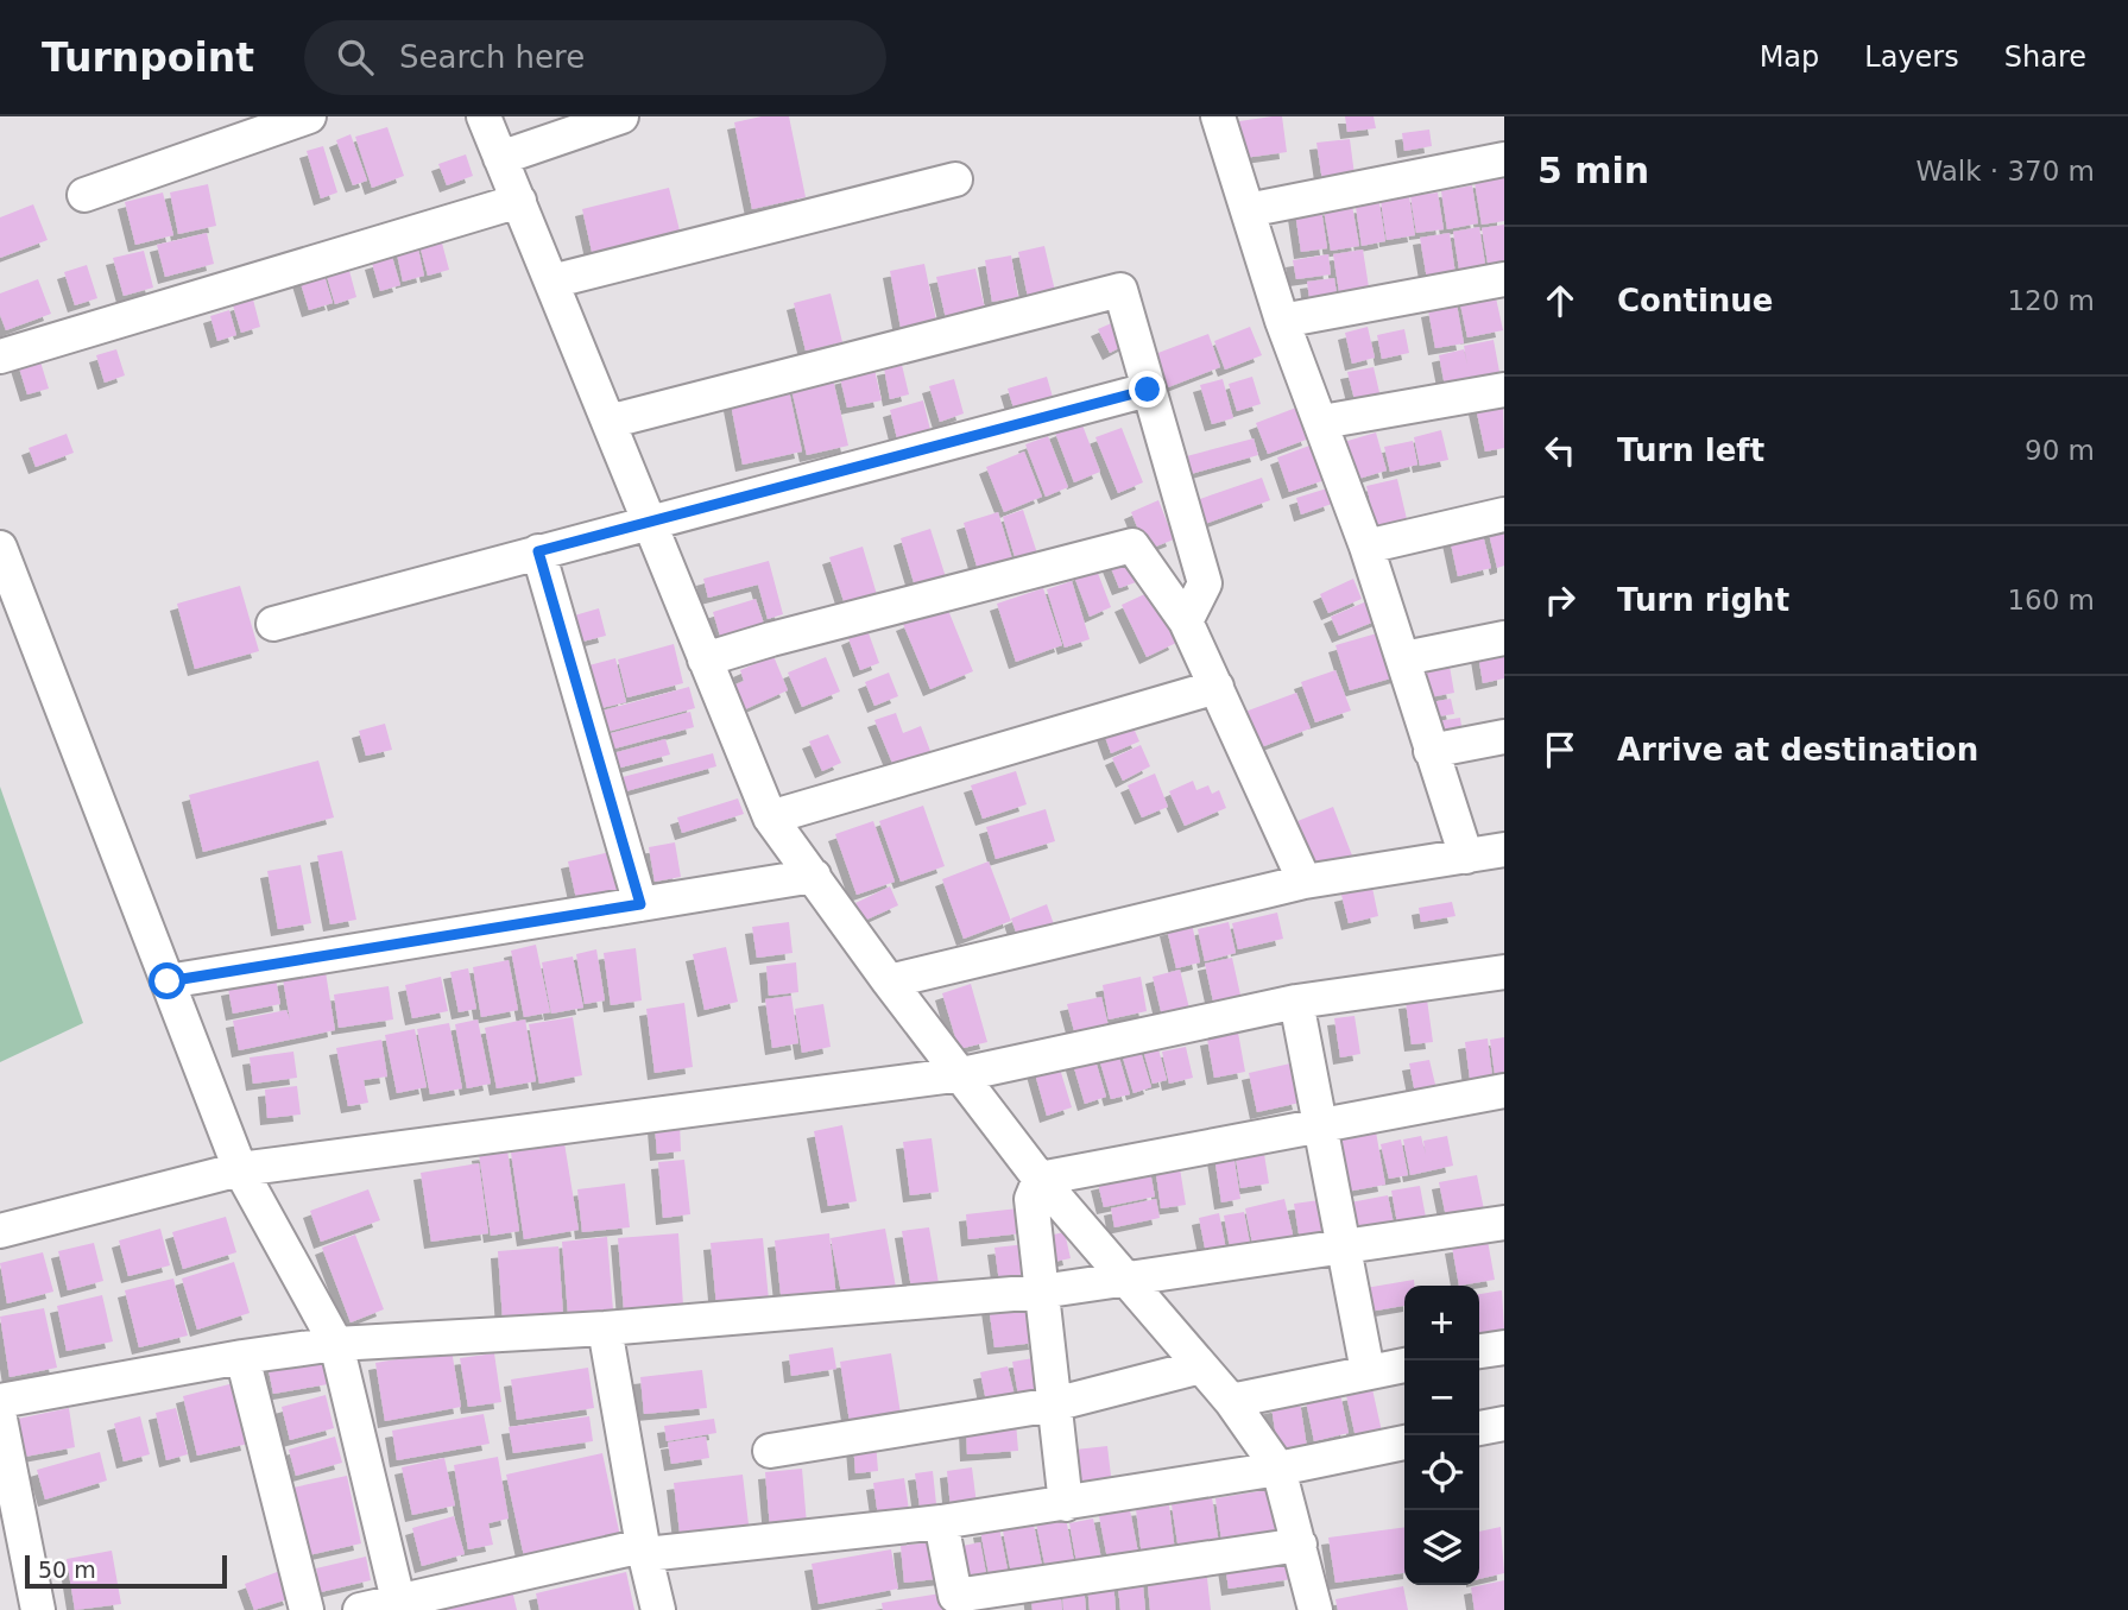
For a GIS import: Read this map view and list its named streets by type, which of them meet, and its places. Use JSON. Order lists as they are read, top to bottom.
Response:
{
  "scale_bar": "50 m",
  "page": {
    "header": "Turnpoint",
    "search": "Search here",
    "nav": ["Map", "Layers", "Share"],
    "heading": ["5 min", "Walk · 370 m"],
    "list": [
      ["Continue", "120 m"],
      ["Turn left", "90 m"],
      ["Turn right", "160 m"],
      "Arrive at destination"
    ],
    "map_buttons": ["+", "−"],
    "scale": "50 m"
  }
}
